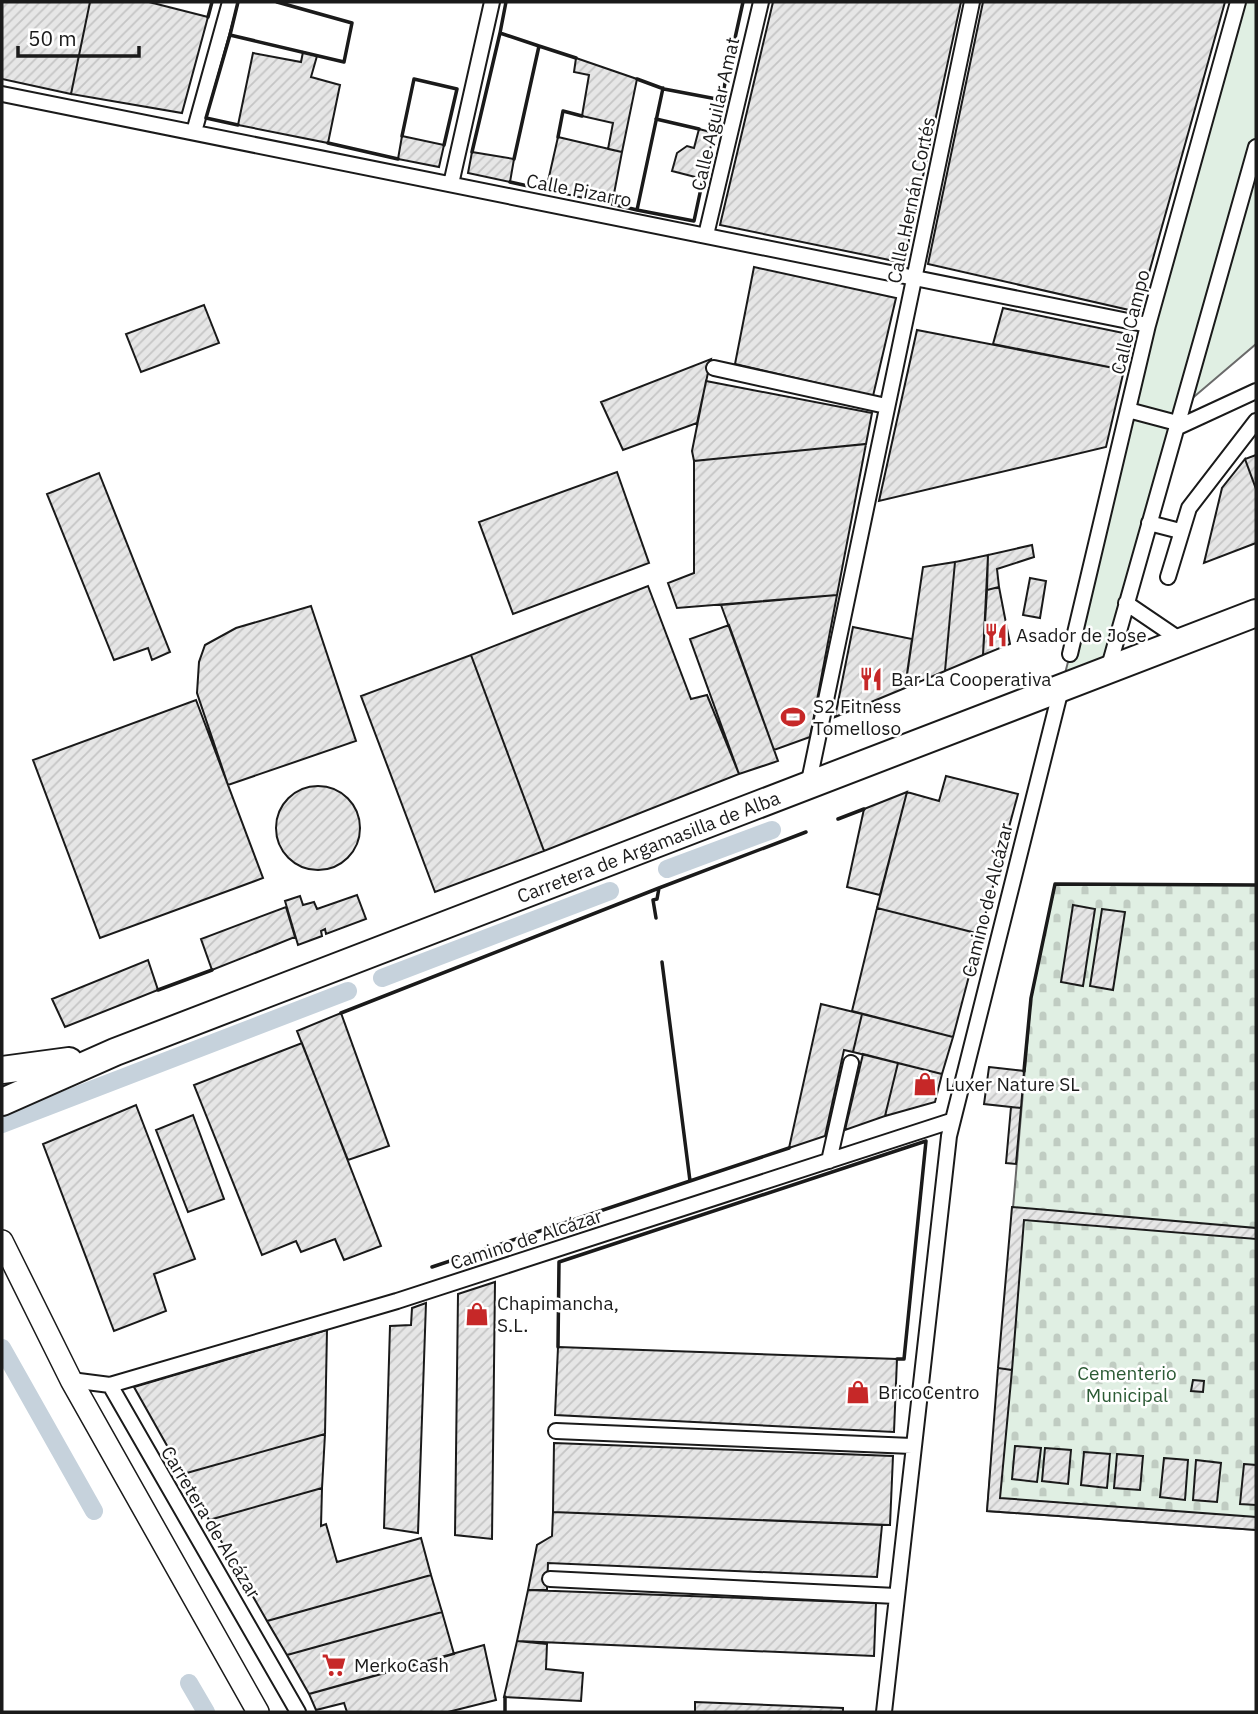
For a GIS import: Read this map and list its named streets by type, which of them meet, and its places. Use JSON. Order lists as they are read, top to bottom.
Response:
{
  "streets": {
    "highway": ["Carretera de Argamasilla de Alba"],
    "street": [
      "Calle Aguilar Amat",
      "Calle Pizarro",
      "Calle Hernán Cortés",
      "Calle Campo",
      "Camino de Alcázar",
      "Carretera de Alcázar"
    ]
  },
  "crossings": [
    ["Calle Aguilar Amat", "Calle Pizarro"],
    ["Calle Pizarro", "Calle Hernán Cortés"],
    ["Calle Pizarro", "Calle Campo"],
    ["Calle Hernán Cortés", "Carretera de Argamasilla de Alba"],
    ["Carretera de Argamasilla de Alba", "Camino de Alcázar"],
    ["Camino de Alcázar", "Carretera de Alcázar"]
  ],
  "parks": ["Cementerio Municipal"],
  "places": {
    "restaurant": ["Asador de Jose", "Bar La Cooperativa"],
    "sports": ["S2 Fitness Tomelloso"],
    "shop": ["Luxer Nature SL", "Chapimancha, S.L.", "BricoCentro"],
    "supermarket": ["MerkoCash"]
  },
  "scale_bar": "50 m"
}
